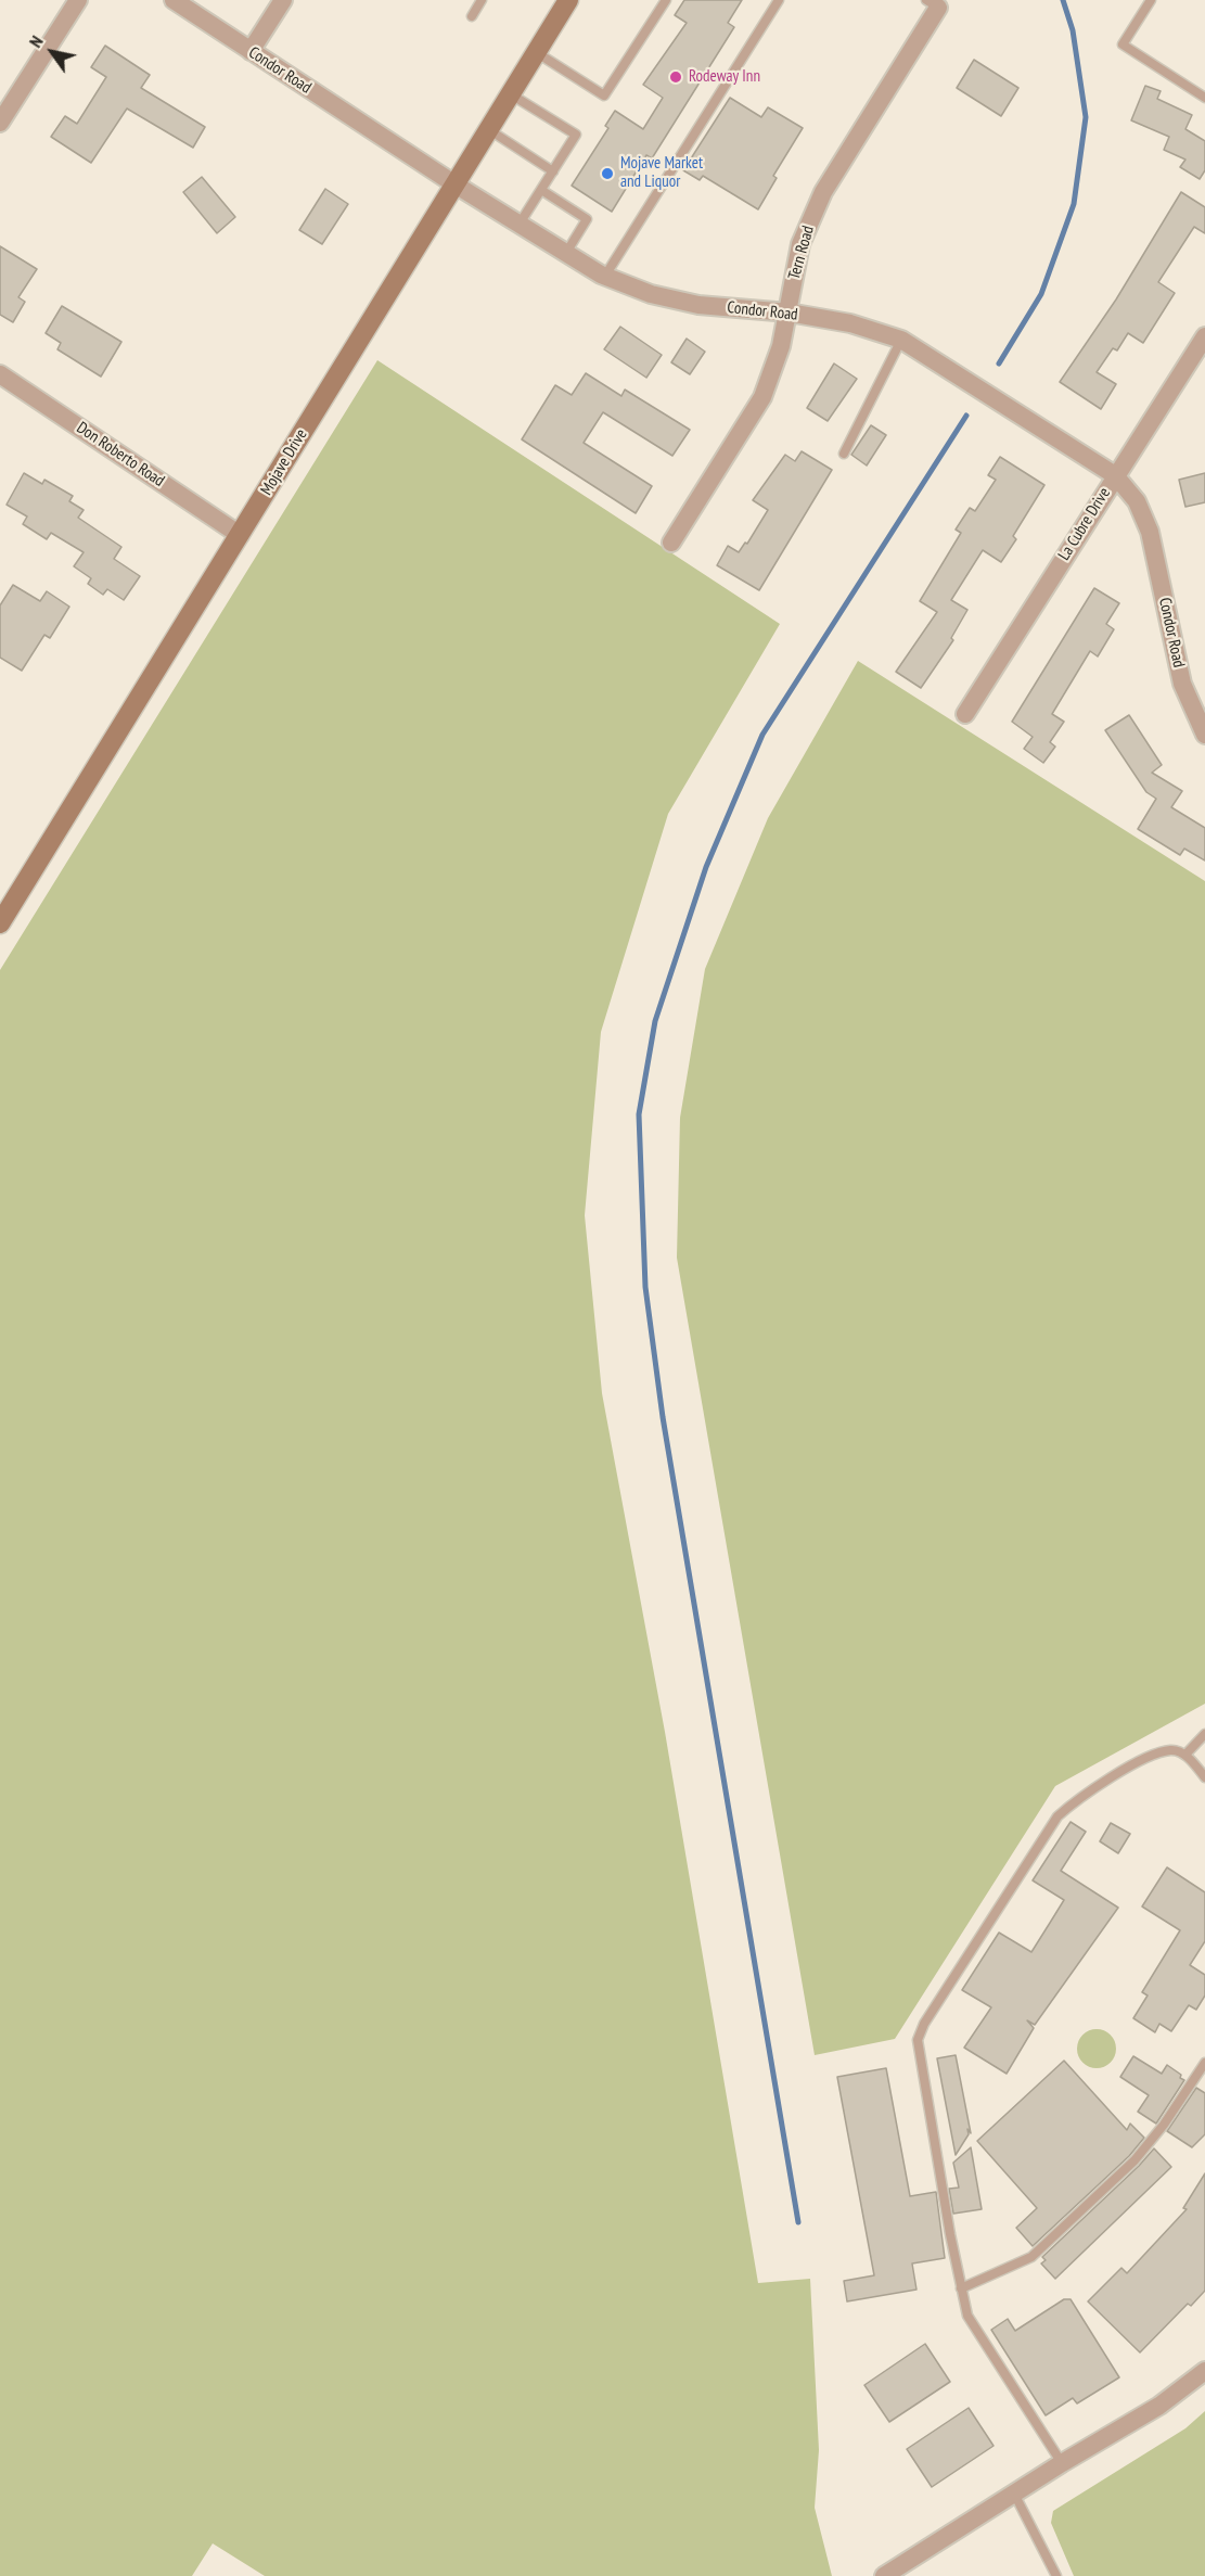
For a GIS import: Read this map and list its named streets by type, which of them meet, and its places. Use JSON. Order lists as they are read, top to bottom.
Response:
{
  "streets": {
    "main road": ["Mojave Drive"],
    "street": [
      "Condor Road",
      "Tern Road",
      "Don Roberto Road",
      "La Cubre Drive"
    ]
  },
  "crossings": [
    ["Condor Road", "Tern Road"],
    ["Condor Road", "Mojave Drive"],
    ["Condor Road", "La Cubre Drive"],
    ["Don Roberto Road", "Mojave Drive"]
  ],
  "places": ["Rodeway Inn", "Mojave Market and Liquor"],
  "north": "top left"
}
